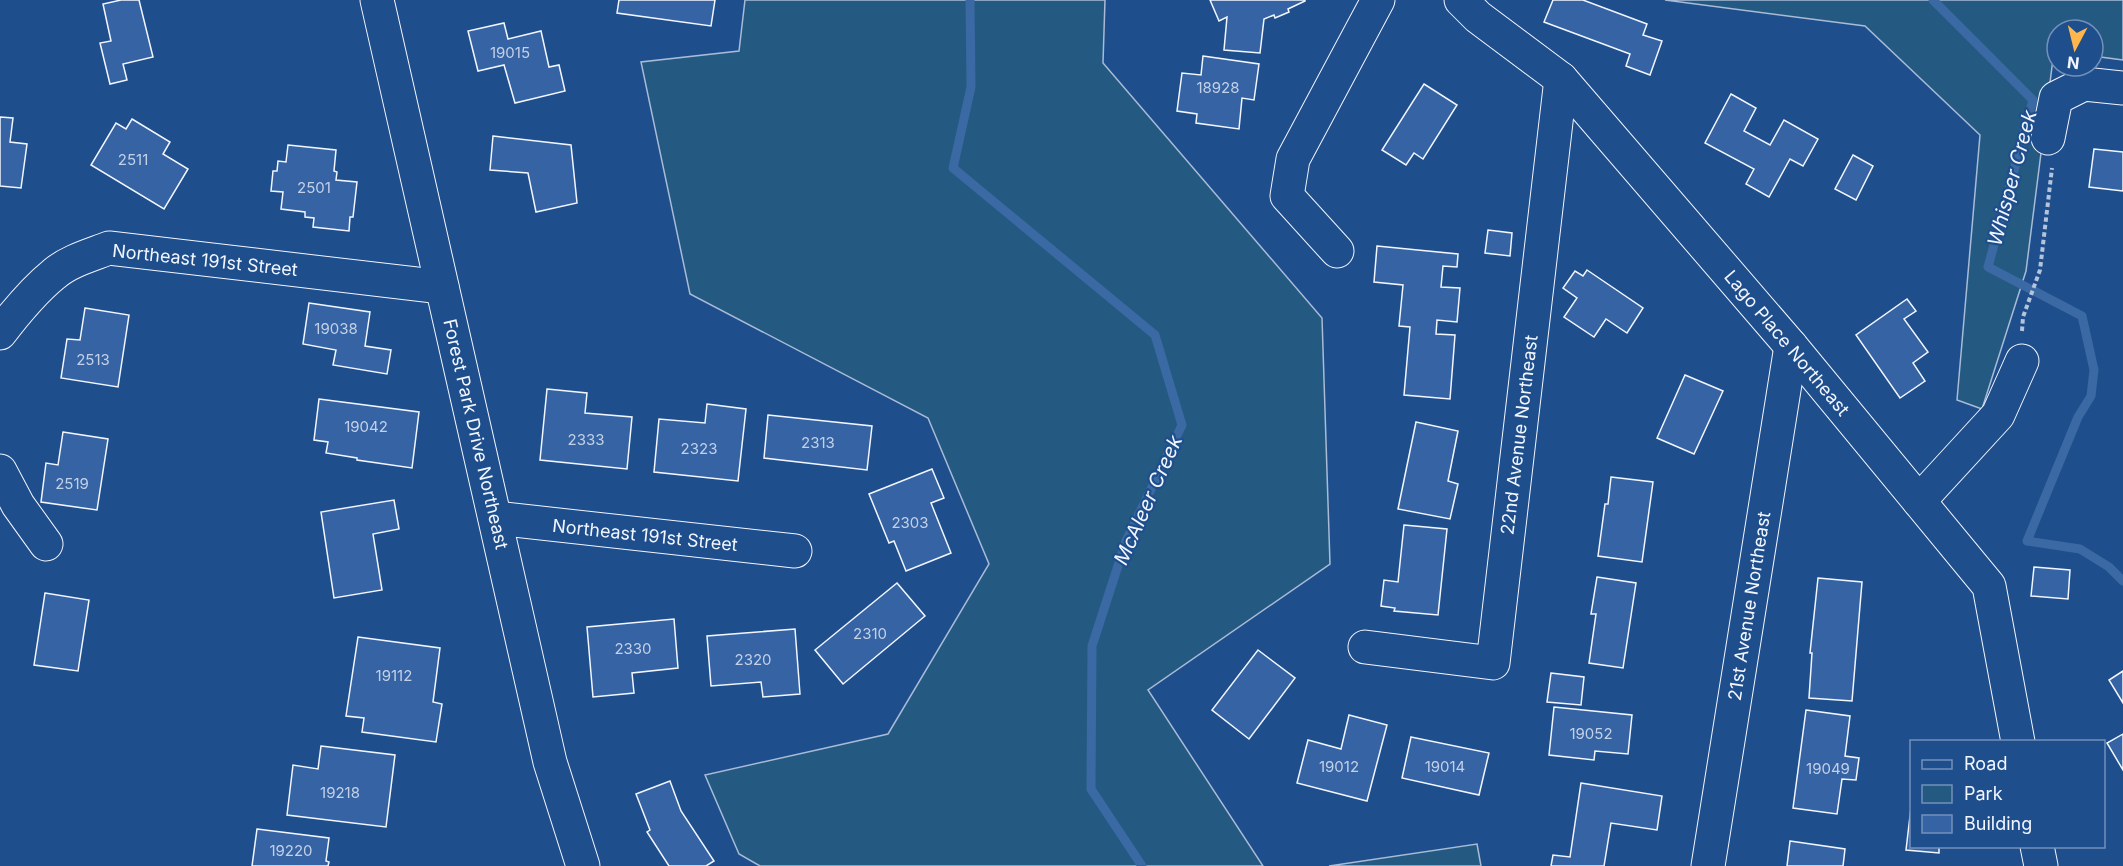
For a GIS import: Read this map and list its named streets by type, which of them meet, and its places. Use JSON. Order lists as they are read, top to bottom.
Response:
{
  "streets": {
    "street": [
      "Northeast 191st Street",
      "Lago Place Northeast",
      "Forest Park Drive Northeast",
      "22nd Avenue Northeast",
      "21st Avenue Northeast"
    ]
  },
  "crossings": [
    ["Northeast 191st Street", "Forest Park Drive Northeast"],
    ["Lago Place Northeast", "22nd Avenue Northeast"],
    ["Lago Place Northeast", "21st Avenue Northeast"]
  ],
  "water": ["Whisper Creek", "McAleer Creek"],
  "house_numbers": [
    "19015",
    "18928",
    "2511",
    "2501",
    "19038",
    "2513",
    "19042",
    "2333",
    "2313",
    "2323",
    "2519",
    "2303",
    "2310",
    "2330",
    "2320",
    "19112",
    "19052",
    "19012",
    "19014",
    "19049",
    "19218",
    "19220"
  ],
  "legend": ["Road", "Park", "Building"],
  "north": "bottom"
}
